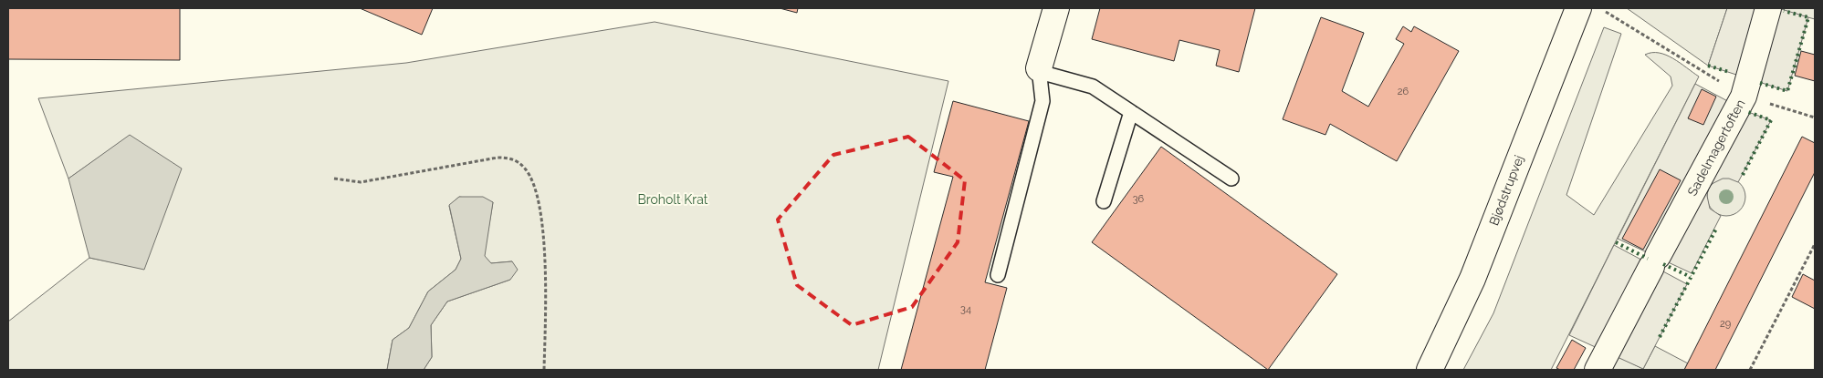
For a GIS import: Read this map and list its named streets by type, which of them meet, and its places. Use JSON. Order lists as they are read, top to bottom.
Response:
{
  "streets": {
    "street": ["Sadelmagertoften", "Bjødstrupvej"]
  },
  "parks": ["Broholt Krat"],
  "house_numbers": [
    "26",
    "36",
    "34",
    "29"
  ]
}
